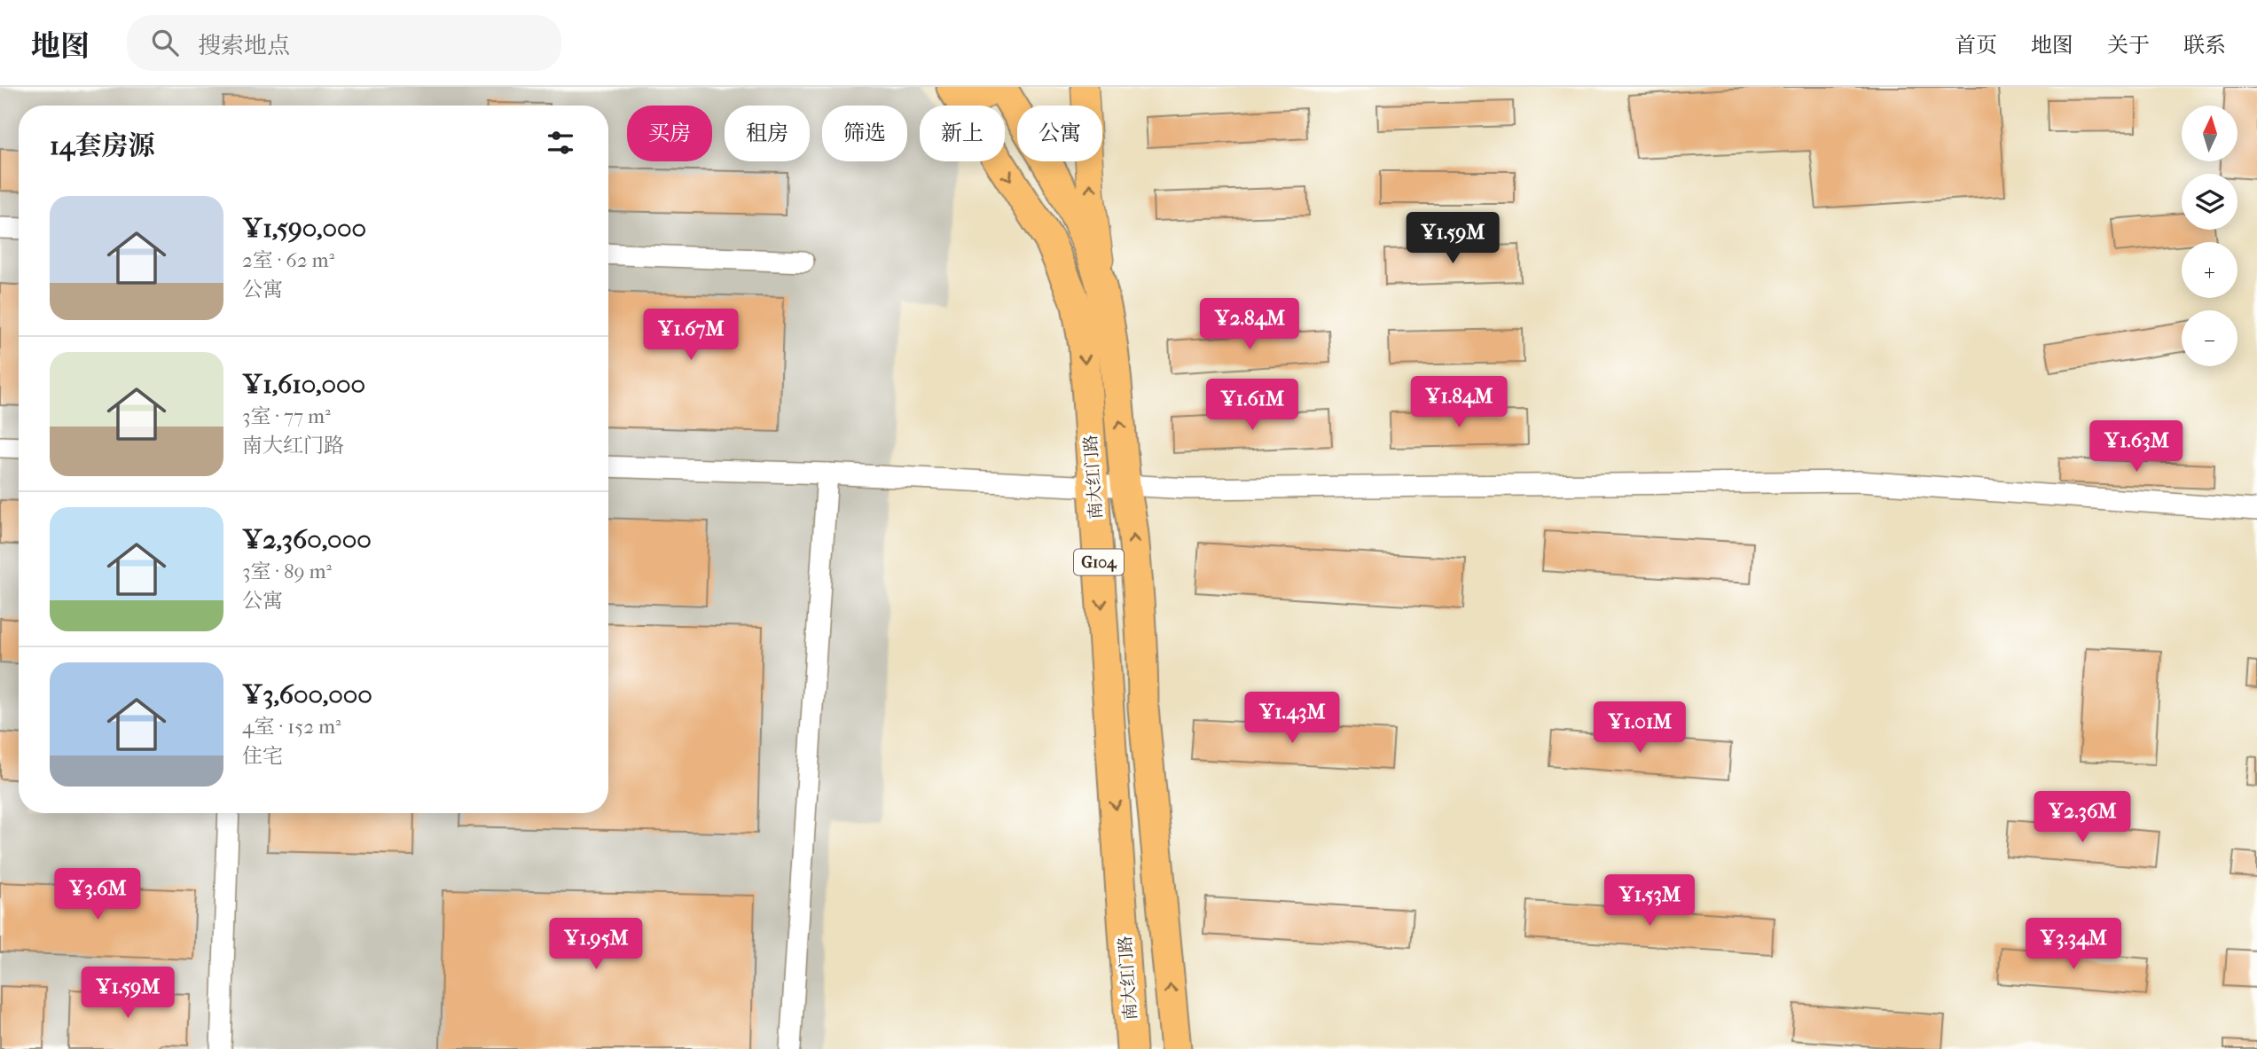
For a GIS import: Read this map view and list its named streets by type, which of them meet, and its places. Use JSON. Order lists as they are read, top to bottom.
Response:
{
  "streets": {
    "highway": ["南大红门路", "G104"]
  },
  "north": "top",
  "page": {
    "header": "地图",
    "search": "搜索地点",
    "nav": [
      "首页",
      "地图",
      "关于",
      "联系"
    ],
    "map_buttons": ["+", "−"],
    "chip": [
      "买房",
      "租房",
      "筛选",
      "新上",
      "公寓"
    ],
    "heading": "14套房源",
    "list": [
      {
        "name": "¥1,590,000",
        "note": "2室 · 62 m² · 公寓"
      },
      {
        "name": "¥1,610,000",
        "note": "3室 · 77 m² · 南大红门路"
      },
      {
        "name": "¥2,360,000",
        "note": "3室 · 89 m² · 公寓"
      },
      {
        "name": "¥3,600,000",
        "note": "4室 · 152 m² · 住宅"
      }
    ],
    "price": [
      "¥1.59M",
      "¥2.84M",
      "¥1.67M",
      "¥1.84M",
      "¥1.61M",
      "¥1.63M",
      "¥1.43M",
      "¥1.01M",
      "¥2.36M",
      "¥3.6M",
      "¥1.53M",
      "¥1.95M",
      "¥3.34M",
      "¥1.59M"
    ]
  }
}
